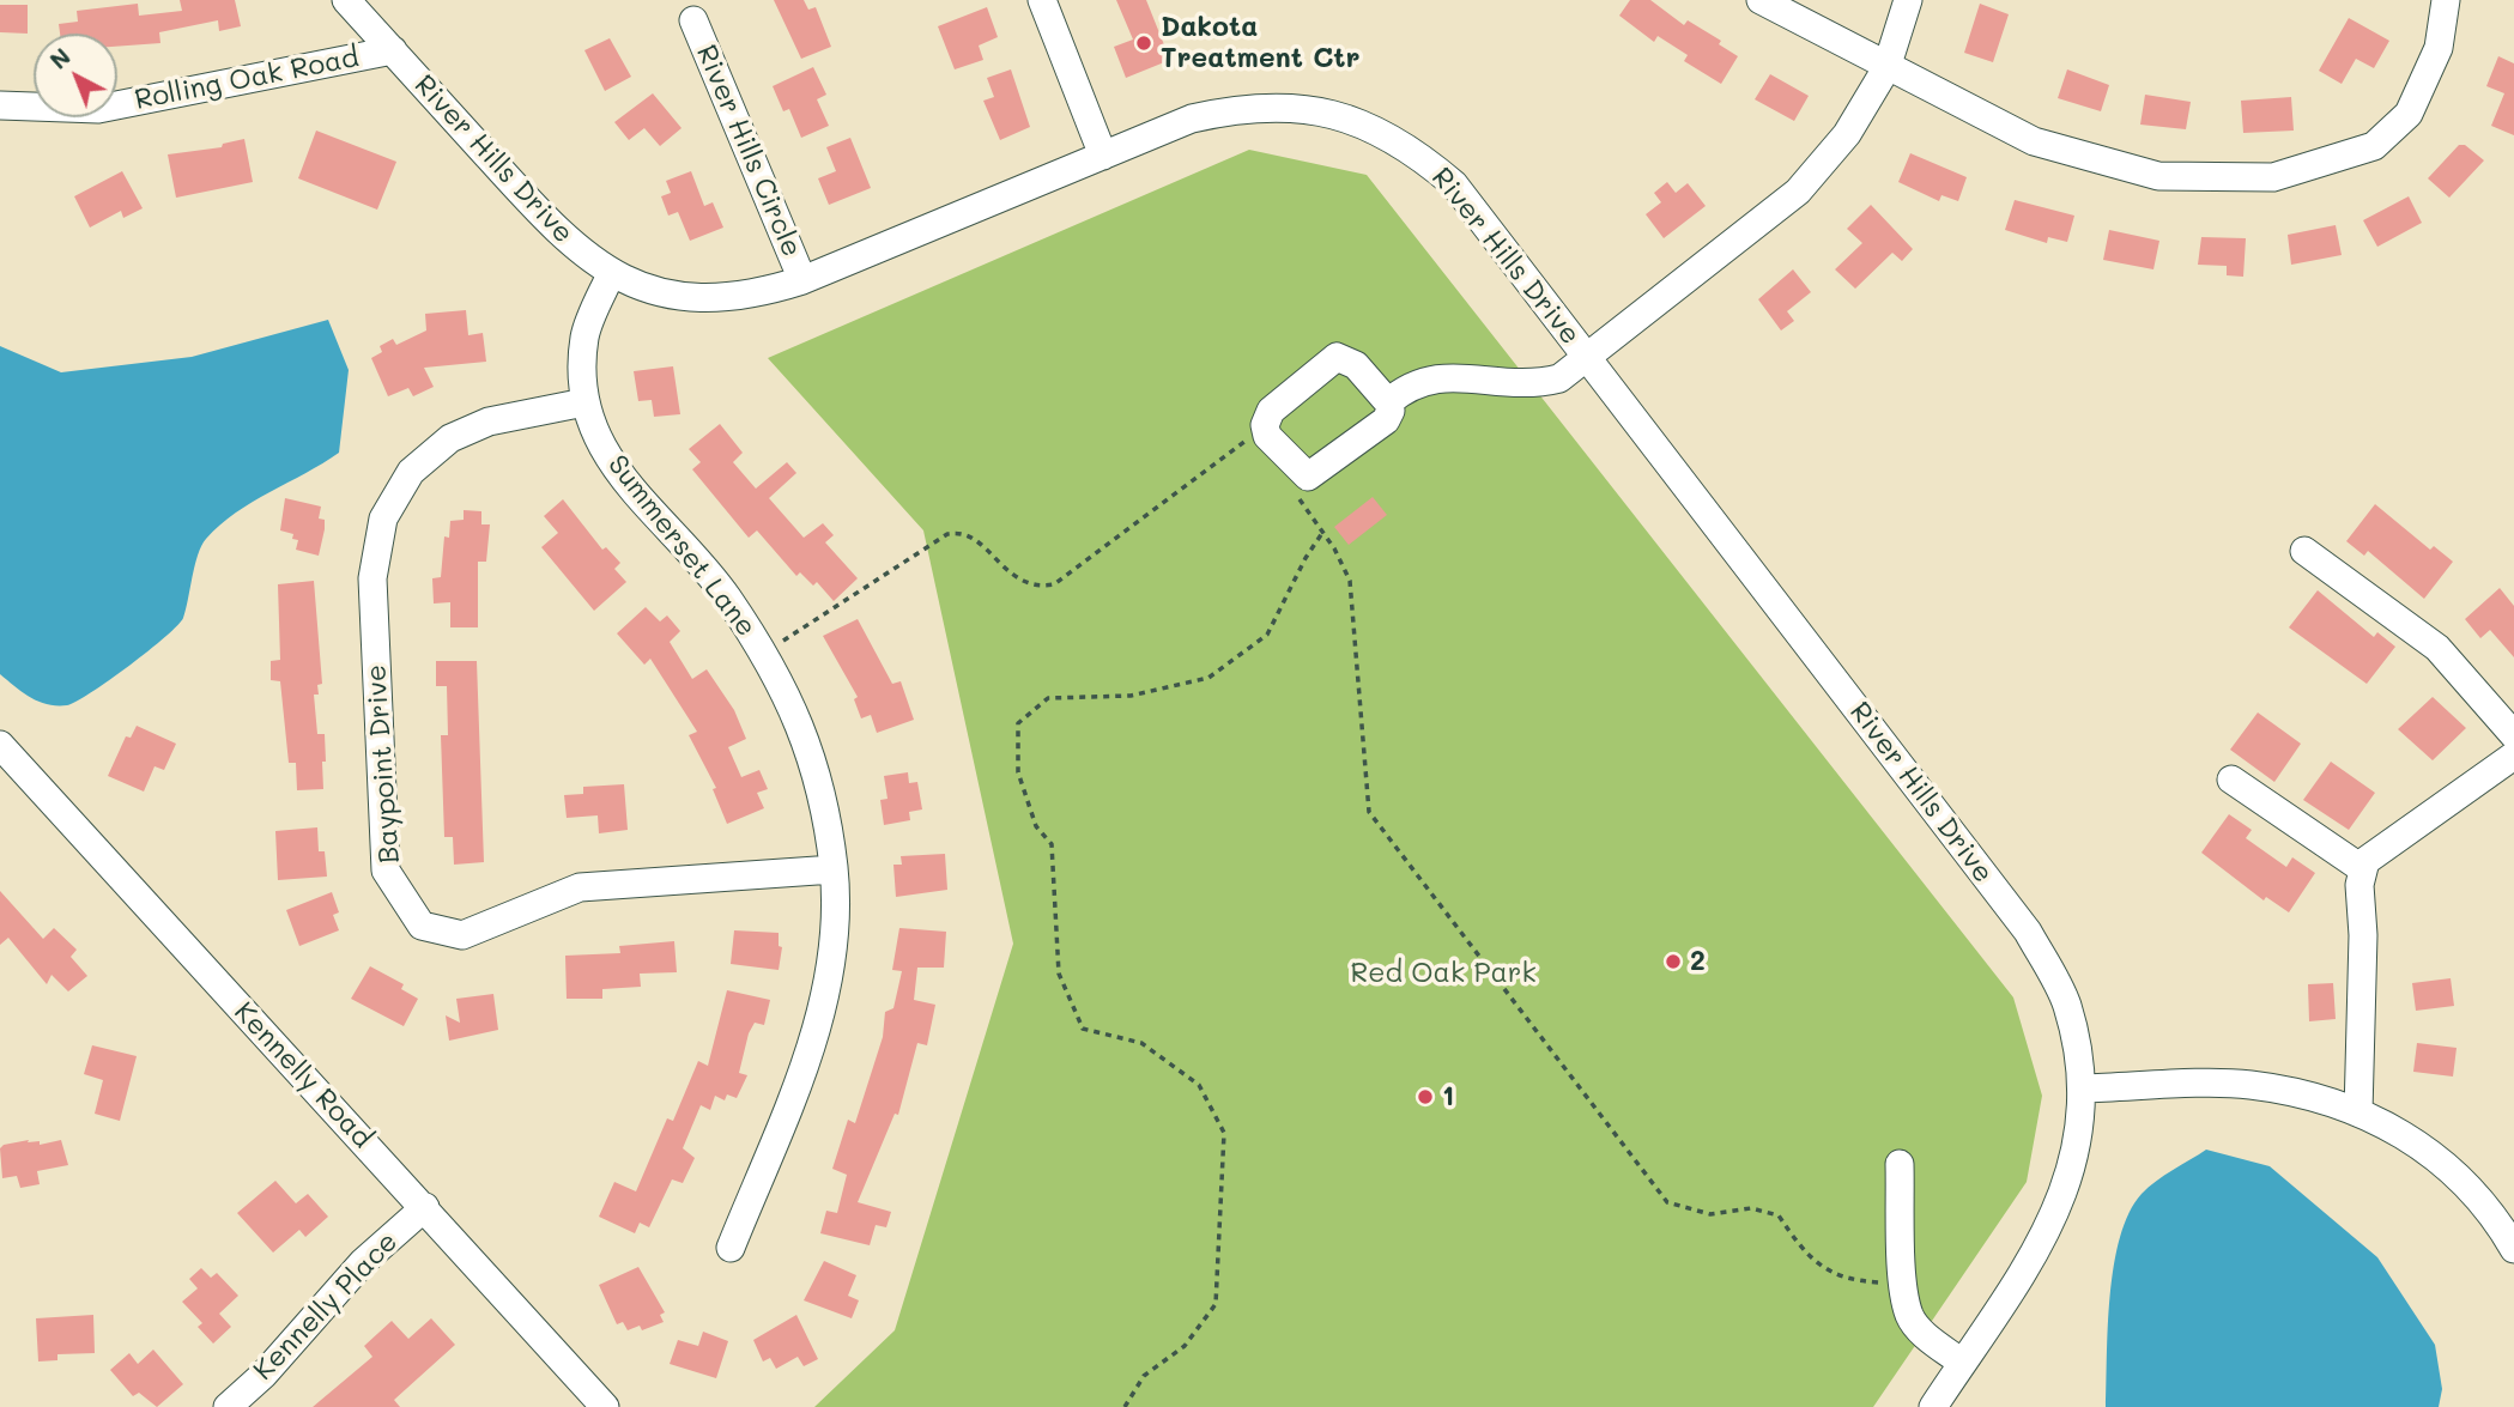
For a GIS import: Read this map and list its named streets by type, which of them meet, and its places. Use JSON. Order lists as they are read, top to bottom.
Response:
{
  "streets": {
    "street": [
      "Rolling Oak Road",
      "River Hills Circle",
      "River Hills Drive",
      "Summerset Lane",
      "Baypoint Drive",
      "Kennelly Road",
      "Kennelly Place"
    ]
  },
  "crossings": [
    ["Rolling Oak Road", "River Hills Drive"],
    ["River Hills Circle", "River Hills Drive"],
    ["River Hills Drive", "Summerset Lane"],
    ["Summerset Lane", "Baypoint Drive"],
    ["Kennelly Road", "Kennelly Place"]
  ],
  "parks": ["Red Oak Park"],
  "places": ["Dakota Treatment Ctr", "2", "1"],
  "north": "top left"
}
